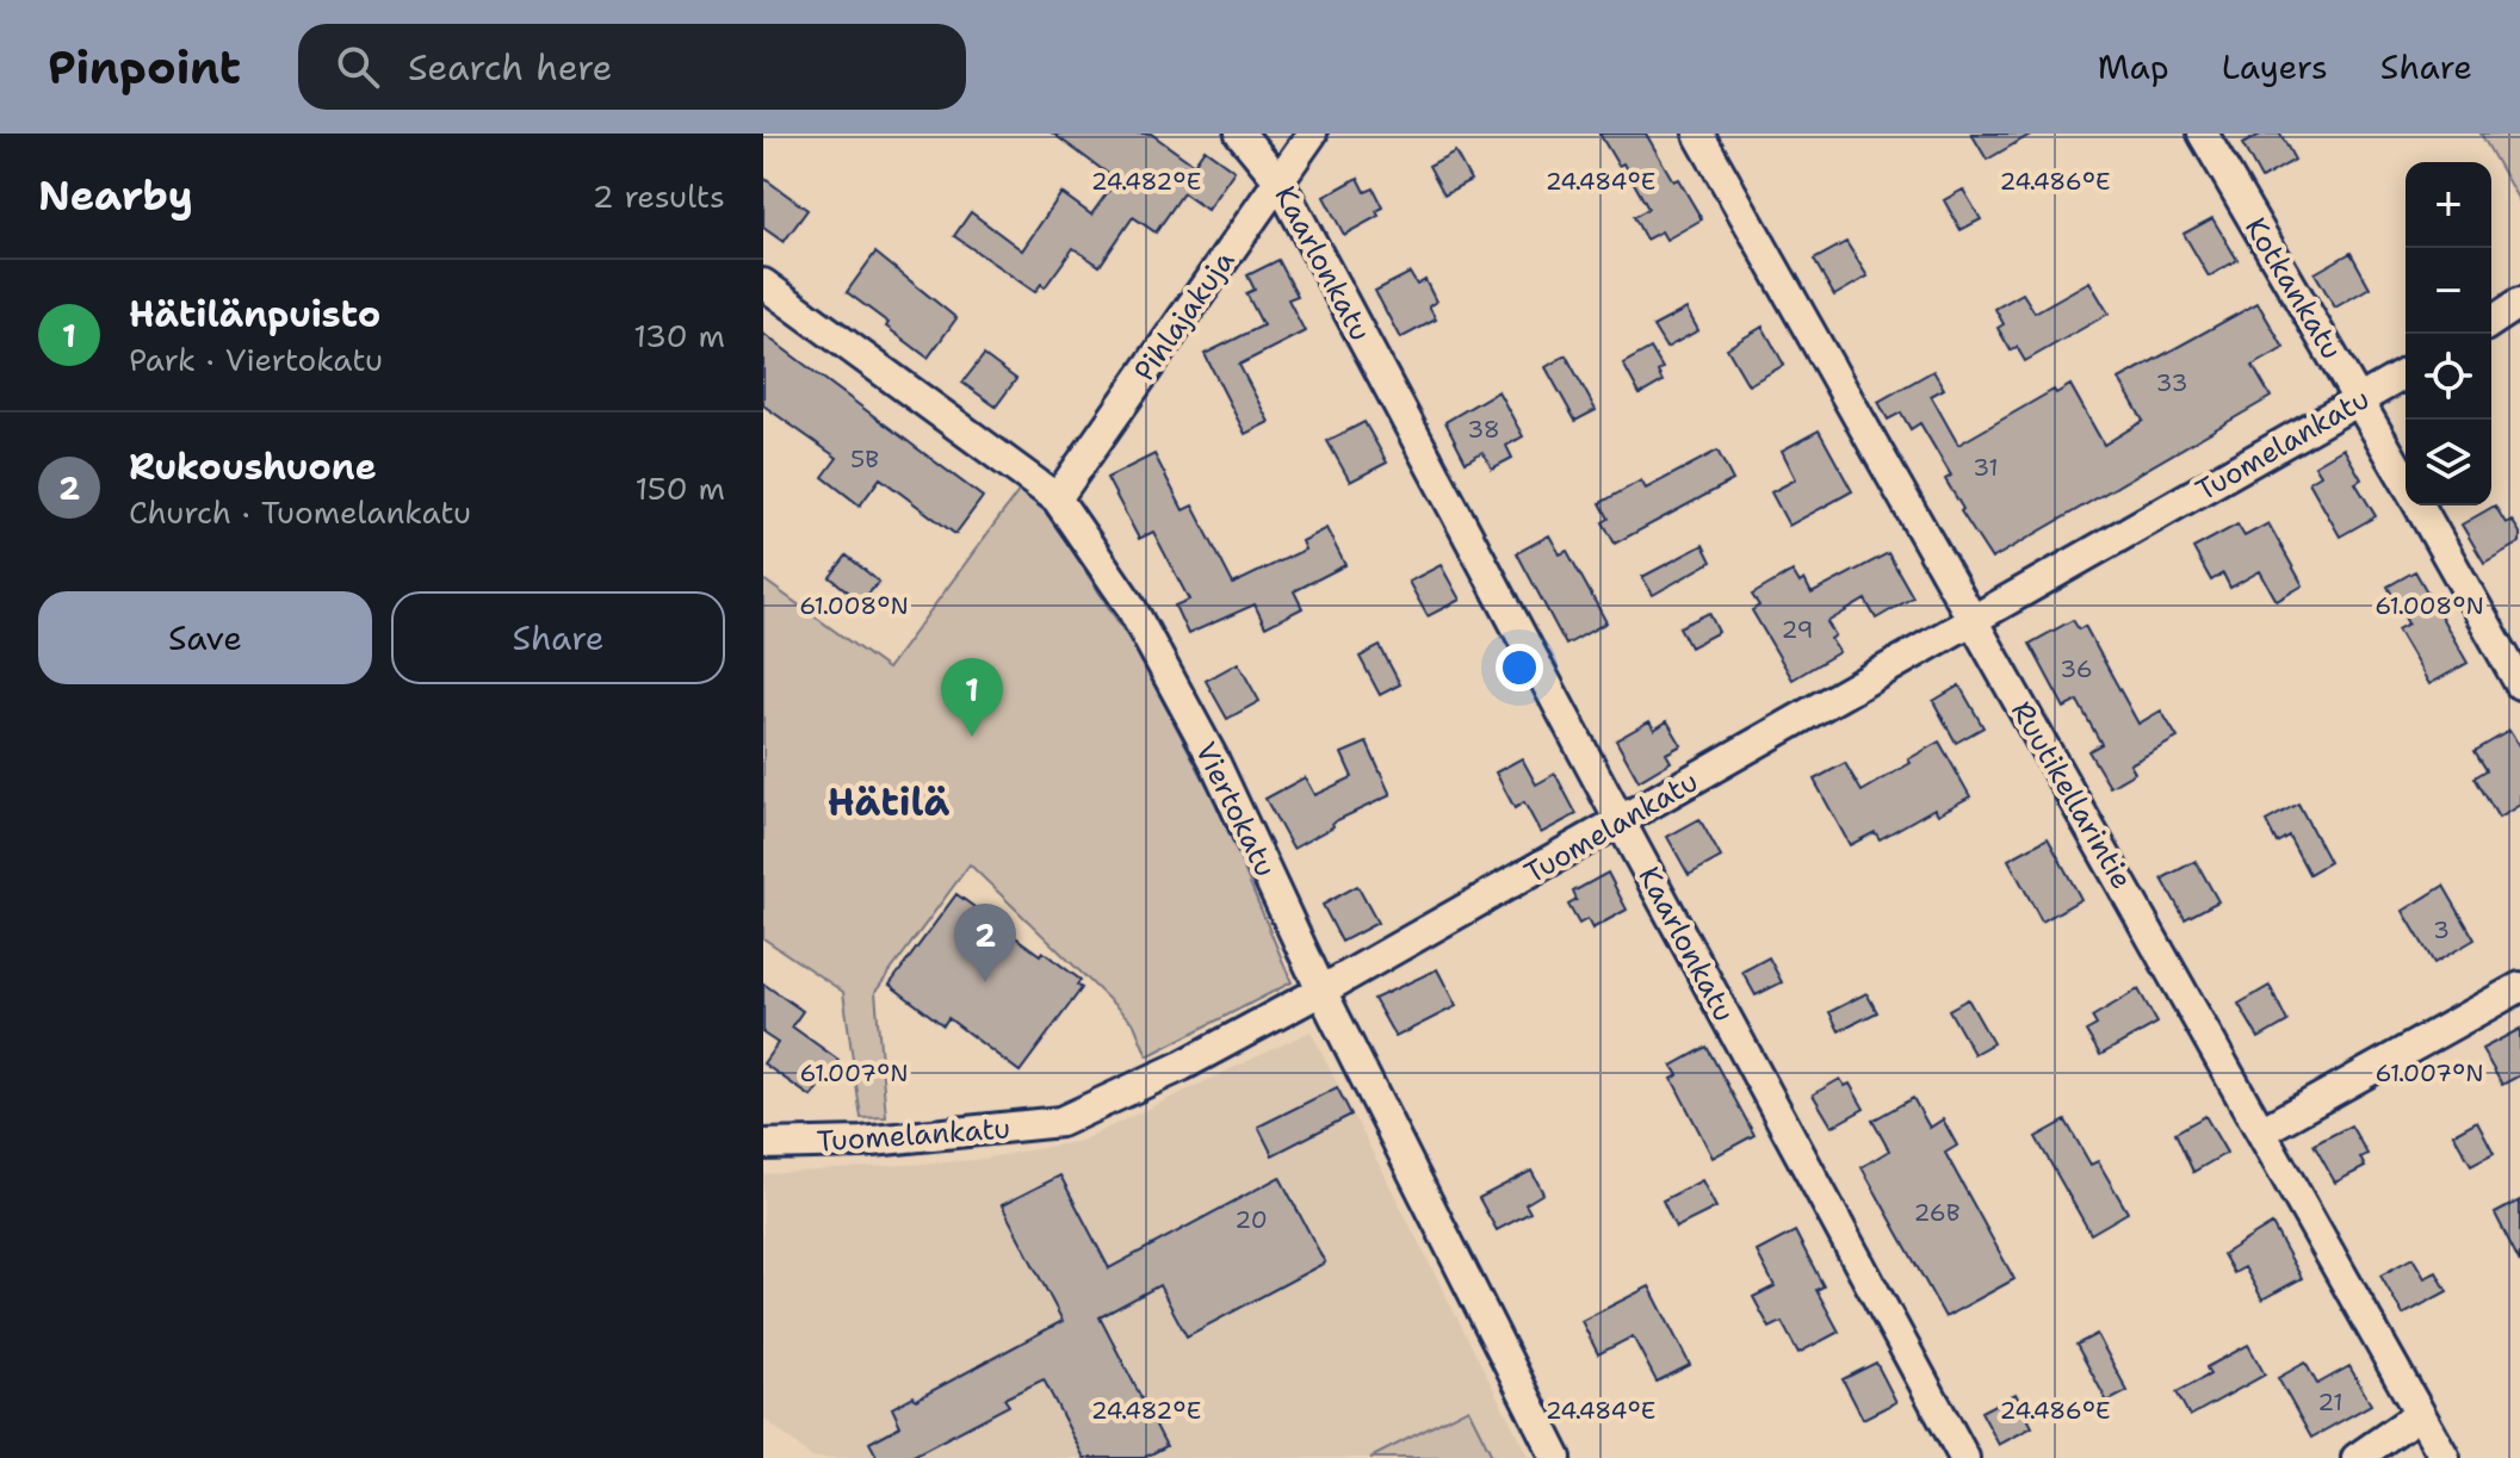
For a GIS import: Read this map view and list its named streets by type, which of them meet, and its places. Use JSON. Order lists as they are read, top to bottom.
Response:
{
  "streets": {
    "street": [
      "Kaarlonkatu",
      "Kotkankatu",
      "Pihlajakuja",
      "Tuomelankatu",
      "Ruutikellarintie",
      "Viertokatu"
    ]
  },
  "crossings": [
    ["Kaarlonkatu", "Pihlajakuja"],
    ["Kaarlonkatu", "Tuomelankatu"],
    ["Kotkankatu", "Tuomelankatu"],
    ["Pihlajakuja", "Viertokatu"],
    ["Tuomelankatu", "Ruutikellarintie"],
    ["Tuomelankatu", "Viertokatu"]
  ],
  "districts": ["Hätilä"],
  "house_numbers": [
    "33",
    "38",
    "5B",
    "31",
    "29",
    "36",
    "3",
    "26B",
    "20",
    "21"
  ],
  "page": {
    "header": "Pinpoint",
    "search": "Search here",
    "nav": ["Map", "Layers", "Share"],
    "heading": ["Nearby", "2 results"],
    "map_buttons": ["+", "−"],
    "list": [
      {
        "mark": "1",
        "name": "Hätilänpuisto",
        "note": "Park · Viertokatu",
        "value": "130 m"
      },
      {
        "mark": "2",
        "name": "Rukoushuone",
        "note": "Church · Tuomelankatu",
        "value": "150 m"
      }
    ],
    "buttons": ["Save", "Share"],
    "pins": ["1", "2"]
  },
  "coordinates": [
    "24.482°E",
    "24.484°E",
    "24.486°E",
    "61.008°N",
    "61.007°N"
  ]
}
